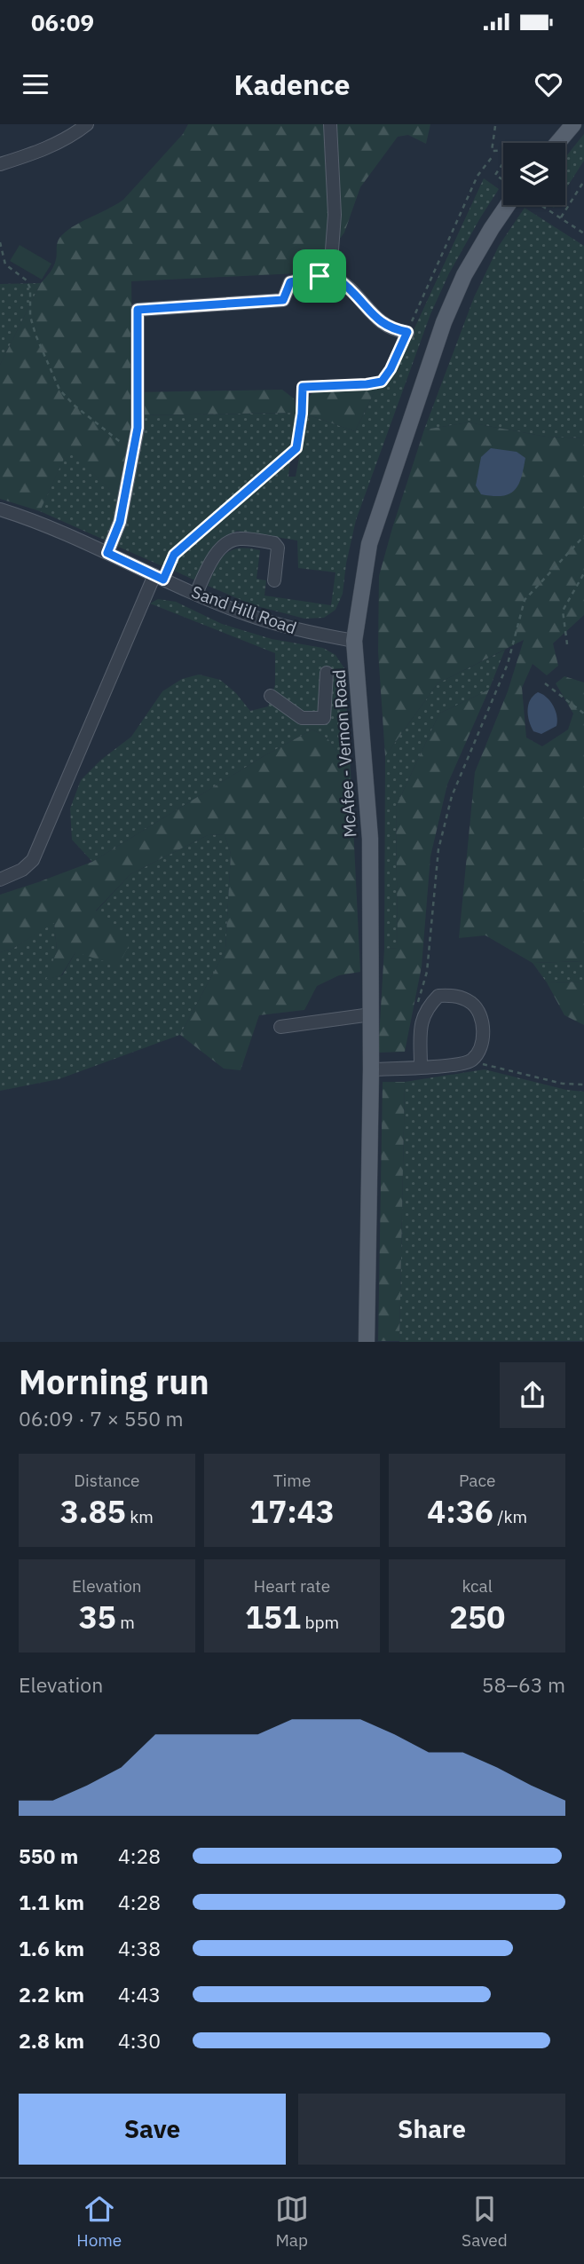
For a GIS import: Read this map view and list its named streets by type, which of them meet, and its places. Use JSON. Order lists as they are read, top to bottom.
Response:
{
  "streets": {
    "main road": ["McAfee - Vernon Road"],
    "street": ["Sand Hill Road"]
  },
  "crossings": [
    ["Sand Hill Road", "McAfee - Vernon Road"]
  ],
  "page": {
    "status": "06:09",
    "header": "Kadence",
    "heading": ["Morning run", "06:09 · 7 × 550 m"],
    "stats": [
      ["Distance", "3.85 km"],
      ["Time", "17:43"],
      ["Pace", "4:36 /km"],
      ["Elevation", "35 m"],
      ["Heart rate", "151 bpm"],
      ["kcal", "250"]
    ],
    "chart": ["Elevation", "58–63 m"],
    "list": [
      {
        "name": "550 m",
        "note": "4:28"
      },
      {
        "name": "1.1 km",
        "note": "4:28"
      },
      {
        "name": "1.6 km",
        "note": "4:38"
      },
      {
        "name": "2.2 km",
        "note": "4:43"
      },
      {
        "name": "2.8 km",
        "note": "4:30"
      }
    ],
    "buttons": ["Save", "Share"],
    "tabs": ["Home", "Map", "Saved"]
  }
}
